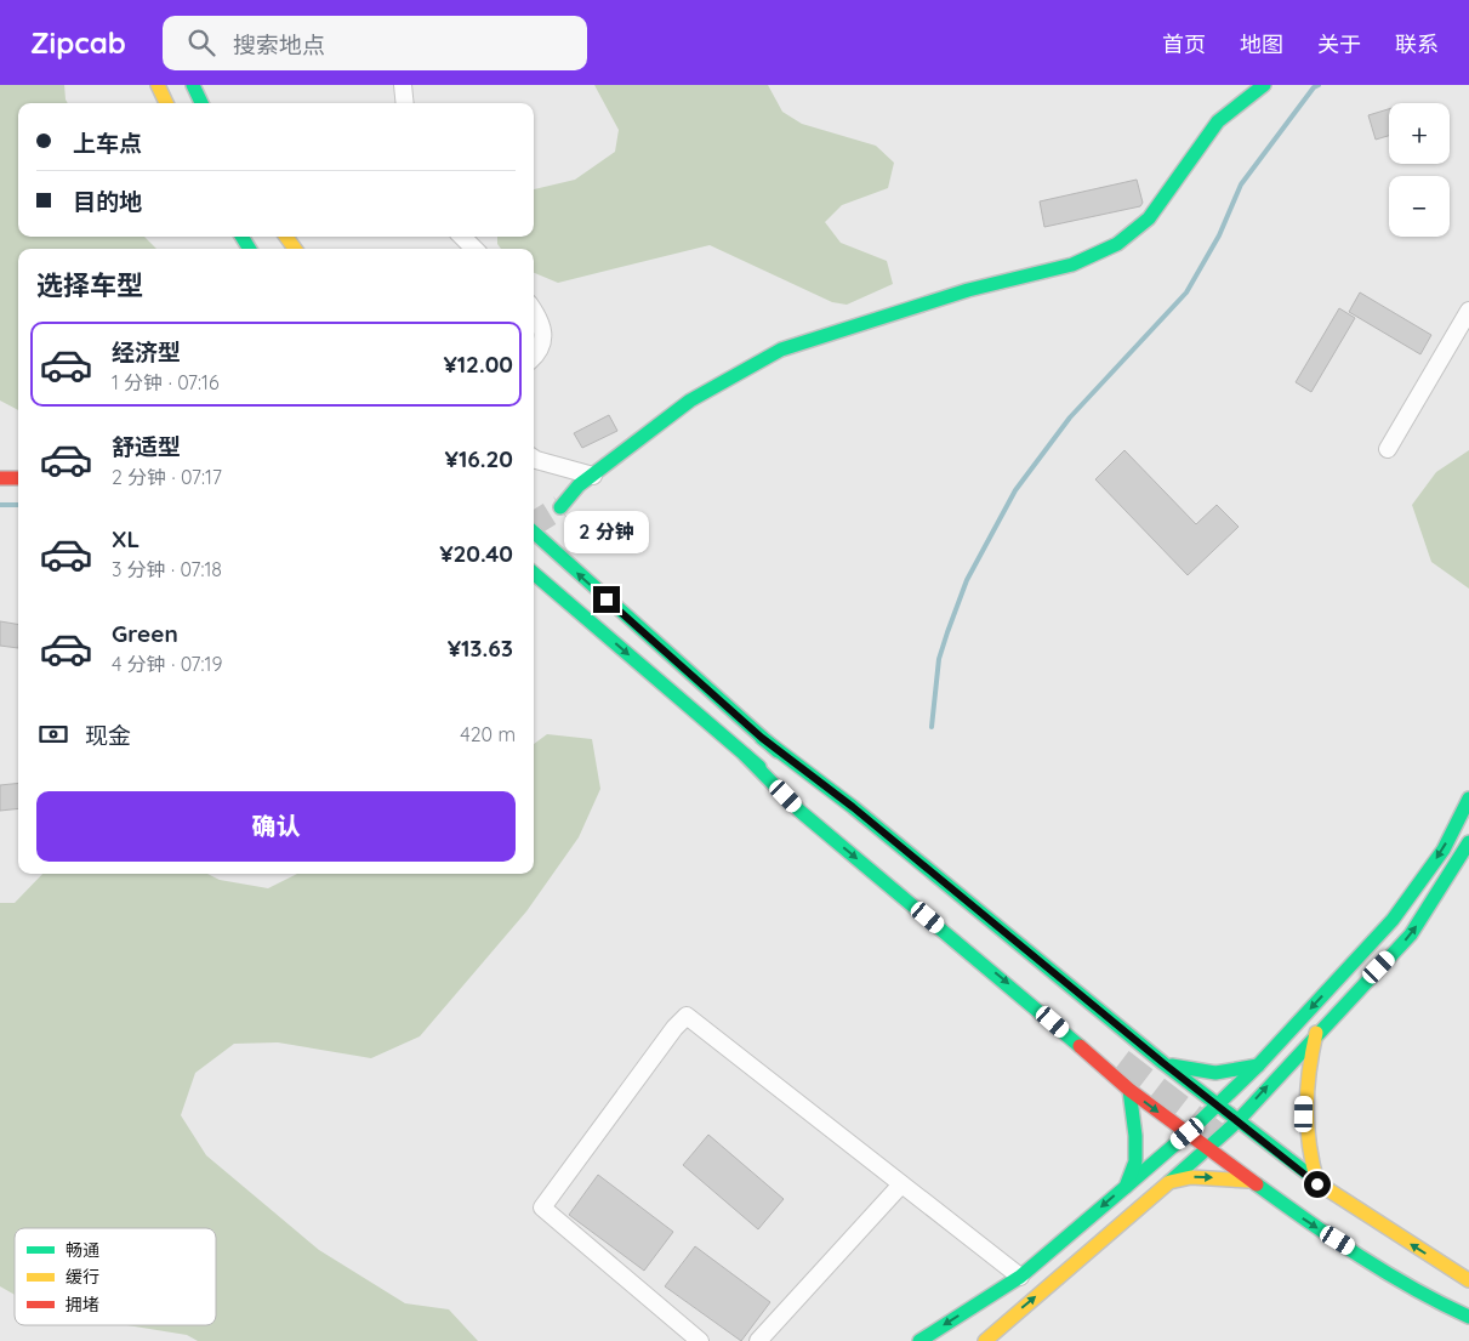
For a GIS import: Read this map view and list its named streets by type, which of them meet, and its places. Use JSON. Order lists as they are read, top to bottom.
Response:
{
  "legend": ["畅通", "缓行", "拥堵"],
  "page": {
    "header": "Zipcab",
    "search": "搜索地点",
    "nav": [
      "首页",
      "地图",
      "关于",
      "联系"
    ],
    "map_buttons": ["+", "−"],
    "banner": ["上车点", "目的地"],
    "heading": "选择车型",
    "list": [
      {
        "name": "经济型",
        "note": "1 分钟 · 07:16",
        "value": "¥12.00"
      },
      {
        "name": "舒适型",
        "note": "2 分钟 · 07:17",
        "value": "¥16.20"
      },
      {
        "name": "XL",
        "note": "3 分钟 · 07:18",
        "value": "¥20.40"
      },
      {
        "name": "Green",
        "note": "4 分钟 · 07:19",
        "value": "¥13.63"
      }
    ],
    "bubble": "2 分钟",
    "pay": ["现金", "420 m"],
    "buttons": "确认"
  }
}
